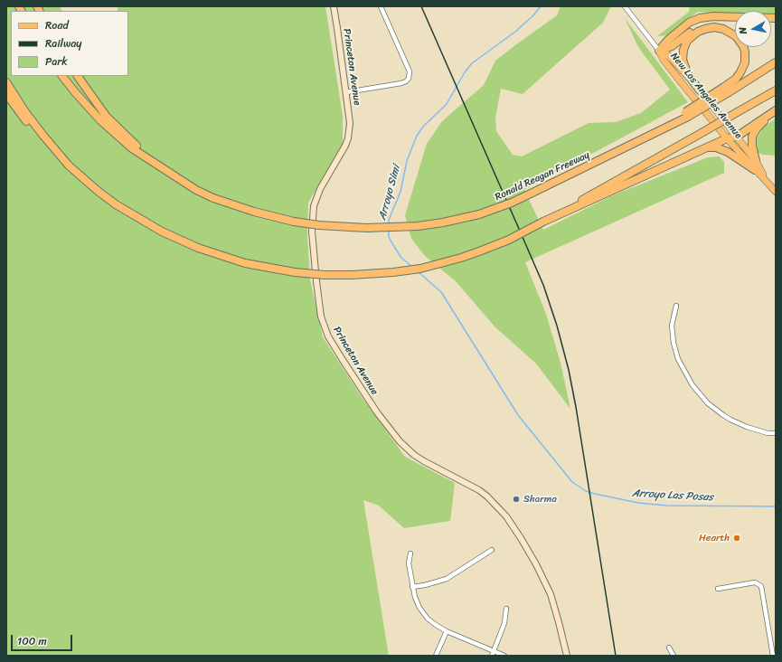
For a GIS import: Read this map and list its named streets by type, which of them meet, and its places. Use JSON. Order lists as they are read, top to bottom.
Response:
{
  "streets": {
    "highway": ["Ronald Reagan Freeway"],
    "main road": ["New Los Angeles Avenue"],
    "street": ["Princeton Avenue"]
  },
  "water": ["Arroyo Simi", "Arroyo Las Posas"],
  "places": ["Sharma", "Hearth"],
  "legend": ["Road", "Railway", "Park"],
  "scale_bar": "100 m",
  "north": "left"
}
